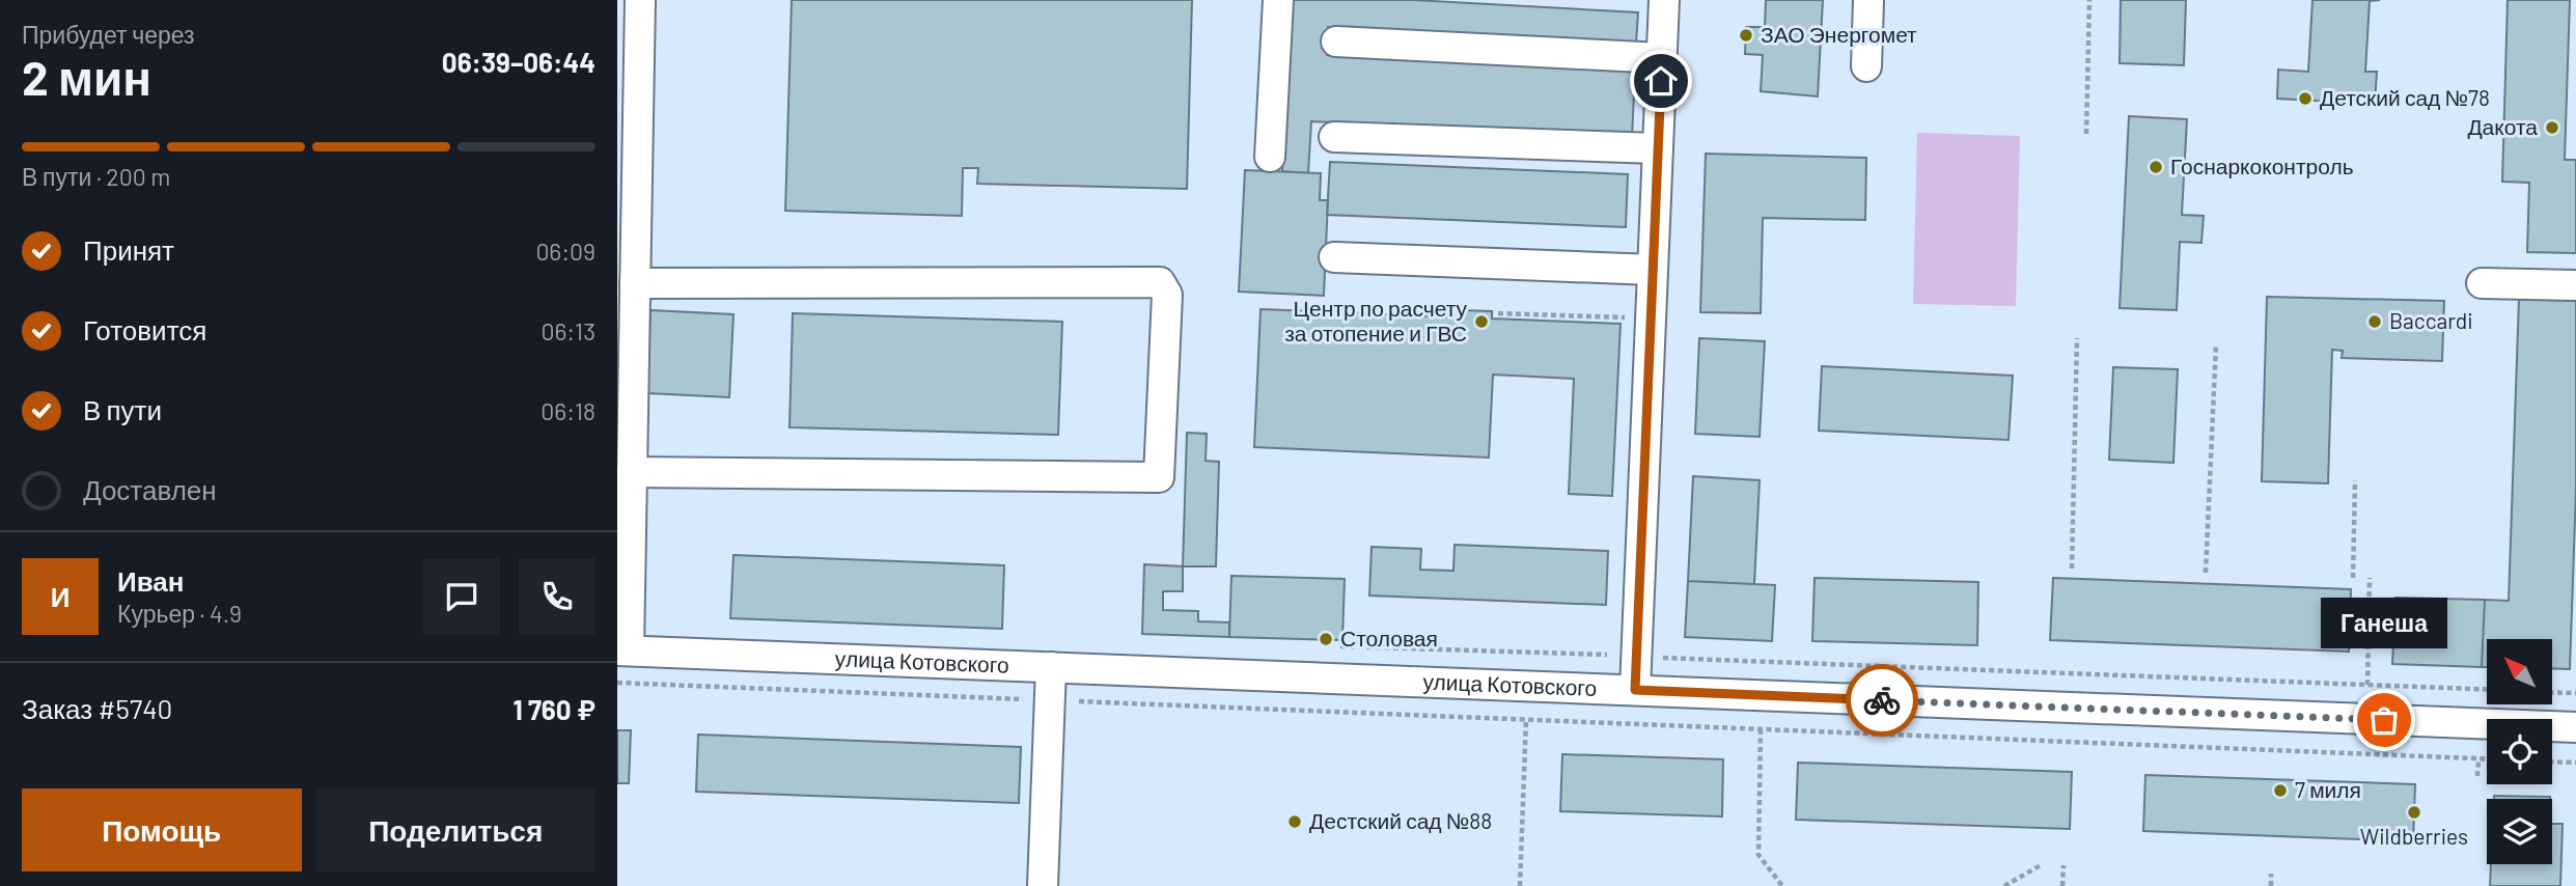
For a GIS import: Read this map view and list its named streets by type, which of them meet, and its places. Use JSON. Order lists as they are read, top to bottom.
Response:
{
  "streets": {
    "street": ["улица Котовского"]
  },
  "places": [
    "ЗАО Энергомет",
    "Детский сад №78",
    "Дакота",
    "Госнаркоконтроль",
    "Центр по расчету за отопение и ГВС",
    "Baccardi",
    "Столовая",
    "Ганеша",
    "7 миля",
    "Wildberries",
    "Дестский сад №88"
  ],
  "north": "top left",
  "page": {
    "heading": ["2 мин", "Прибудет через", "06:39–06:44"],
    "panel": [
      "Иван",
      "Курьер · 4.9",
      "Заказ #5740",
      "1 760 ₽"
    ],
    "bar": "В пути · 200 m",
    "list": [
      ["Принят", "06:09"],
      ["Готовится", "06:13"],
      ["В пути", "06:18"],
      "Доставлен"
    ],
    "round": "И",
    "bubble": "Ганеша",
    "buttons": ["Помощь", "Поделиться"]
  }
}
